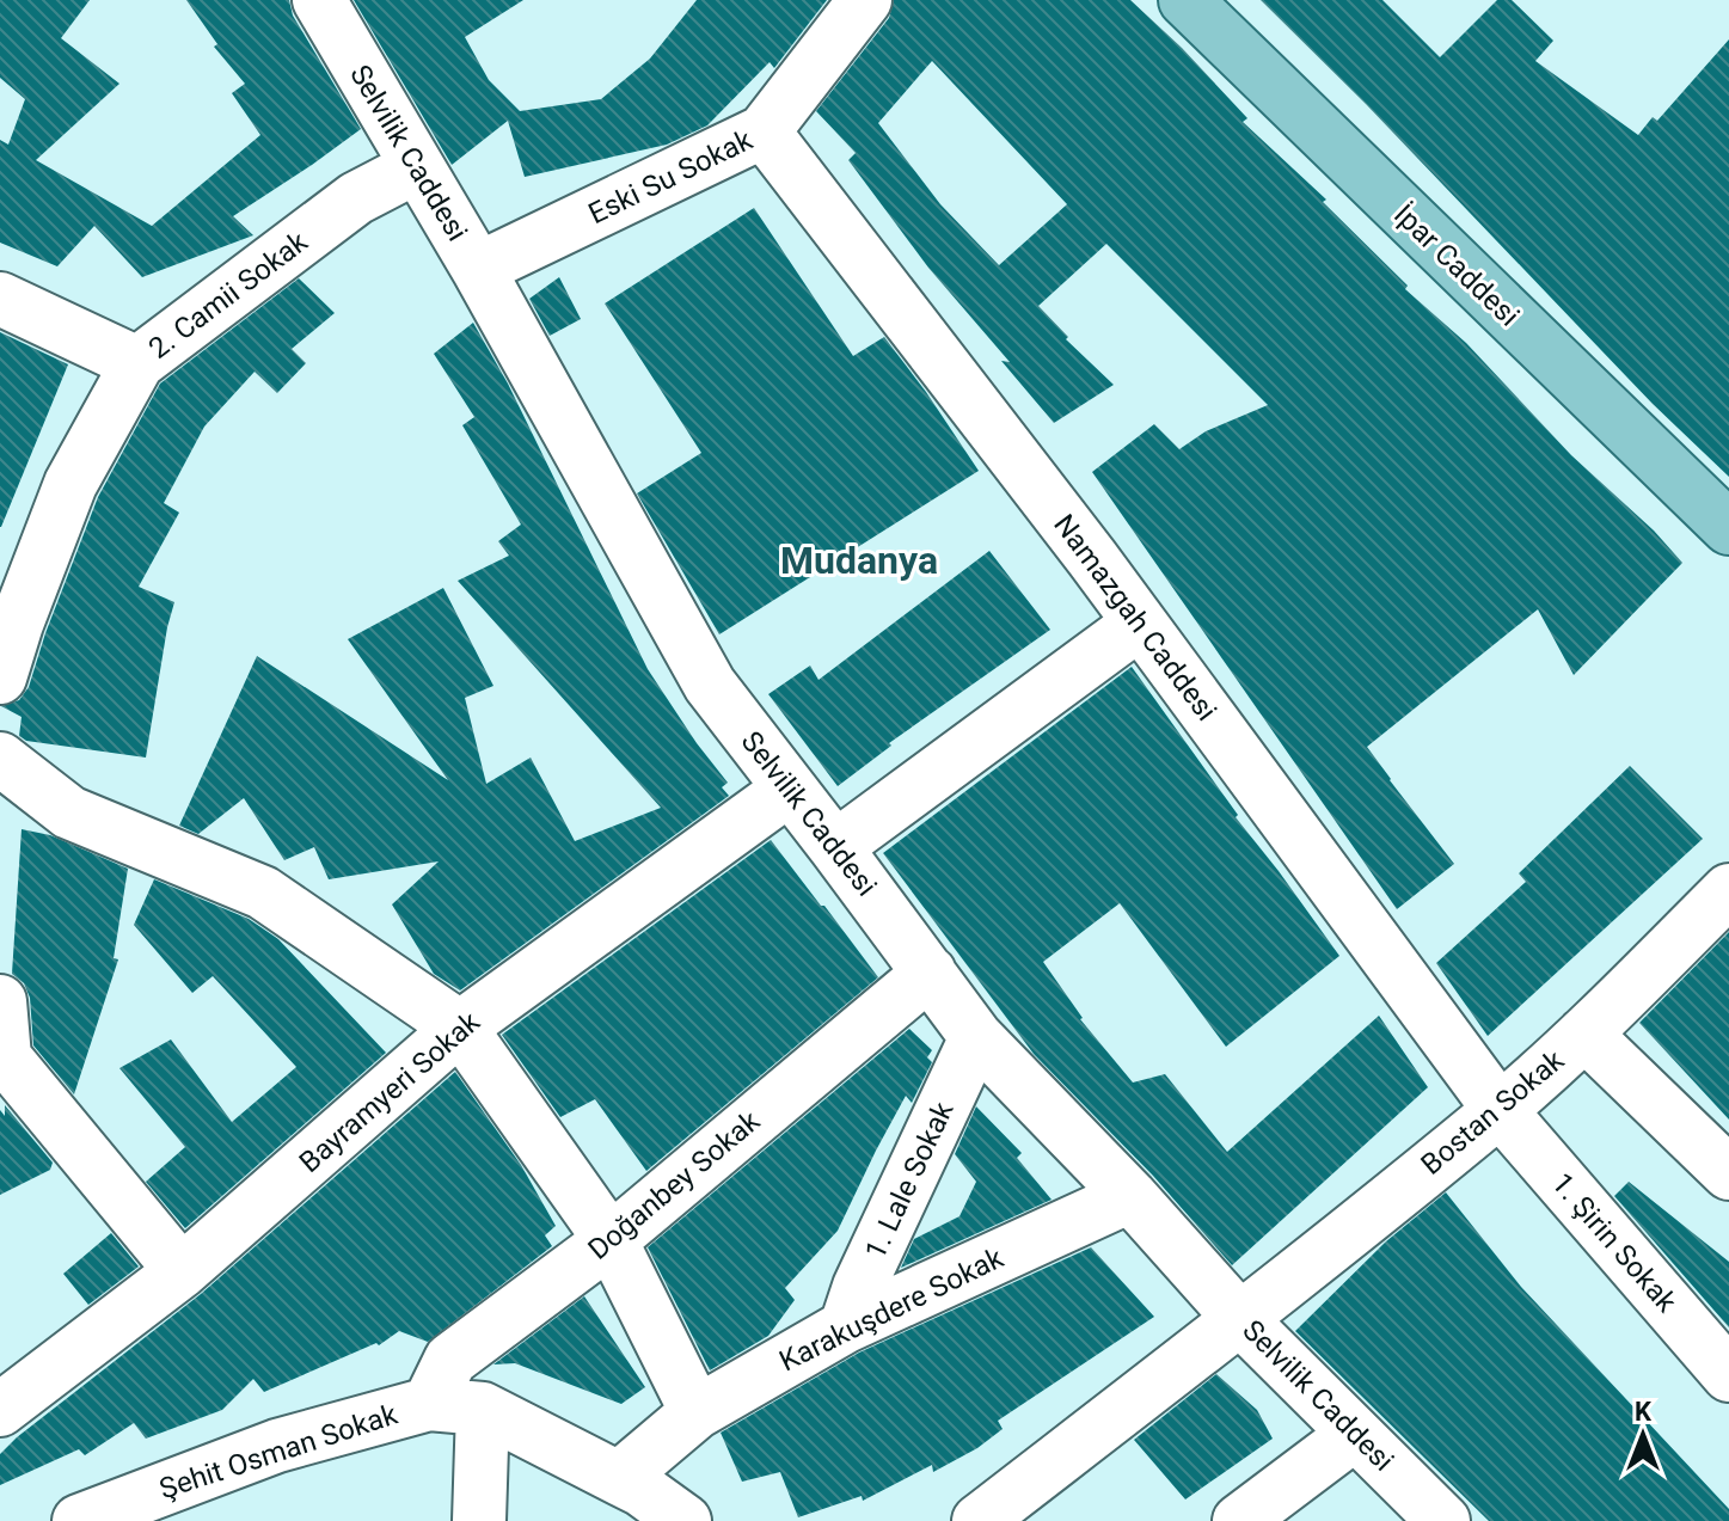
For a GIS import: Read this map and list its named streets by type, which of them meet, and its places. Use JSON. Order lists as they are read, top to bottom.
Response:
{
  "streets": {
    "main road": ["İpar Caddesi"],
    "street": [
      "Selvilik Caddesi",
      "Eski Su Sokak",
      "2. Camii Sokak",
      "Namazgah Caddesi",
      "Bayramyeri Sokak",
      "Bostan Sokak",
      "1. Lale Sokak",
      "Doğanbey Sokak",
      "1. Şirin Sokak",
      "Karakuşdere Sokak",
      "Şehit Osman Sokak"
    ]
  },
  "crossings": [
    ["Selvilik Caddesi", "Eski Su Sokak"],
    ["Selvilik Caddesi", "2. Camii Sokak"],
    ["Selvilik Caddesi", "Bayramyeri Sokak"],
    ["Selvilik Caddesi", "Bostan Sokak"],
    ["Selvilik Caddesi", "1. Lale Sokak"],
    ["Selvilik Caddesi", "Doğanbey Sokak"],
    ["Selvilik Caddesi", "Karakuşdere Sokak"],
    ["Eski Su Sokak", "Namazgah Caddesi"],
    ["Namazgah Caddesi", "Bostan Sokak"],
    ["Namazgah Caddesi", "1. Şirin Sokak"],
    ["Bostan Sokak", "1. Şirin Sokak"],
    ["1. Lale Sokak", "Karakuşdere Sokak"],
    ["Doğanbey Sokak", "Şehit Osman Sokak"],
    ["Karakuşdere Sokak", "Şehit Osman Sokak"]
  ],
  "districts": ["Mudanya"],
  "north": "top"
}
